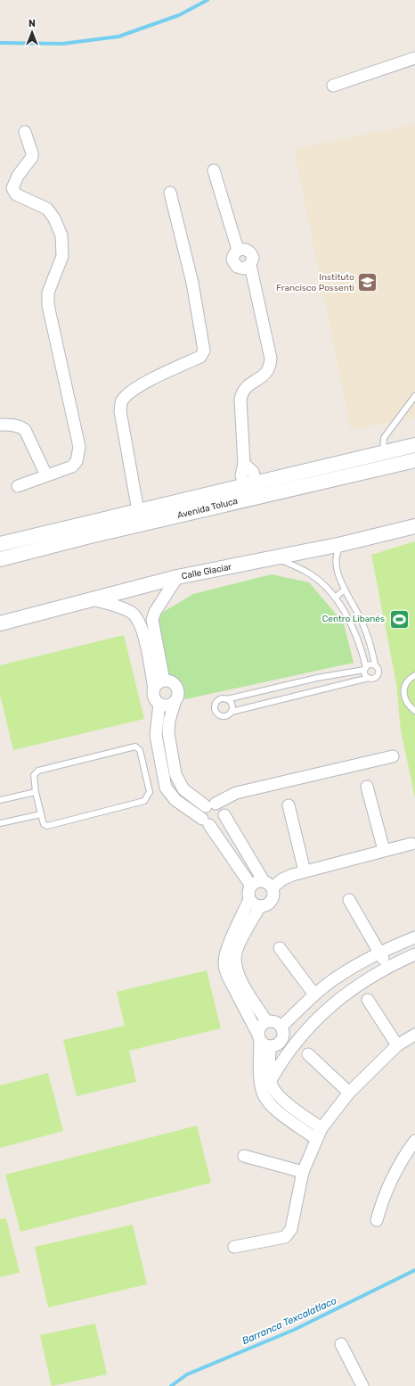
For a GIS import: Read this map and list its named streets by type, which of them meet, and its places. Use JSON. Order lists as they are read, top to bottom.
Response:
{
  "streets": {
    "street": ["Avenida Toluca", "Calle Glaciar"]
  },
  "water": ["Barranca Texcalatlaco"],
  "places": {
    "school or university": ["Instituto Francisco Possenti"],
    "sports": ["Centro Libanés"]
  },
  "north": "top"
}
